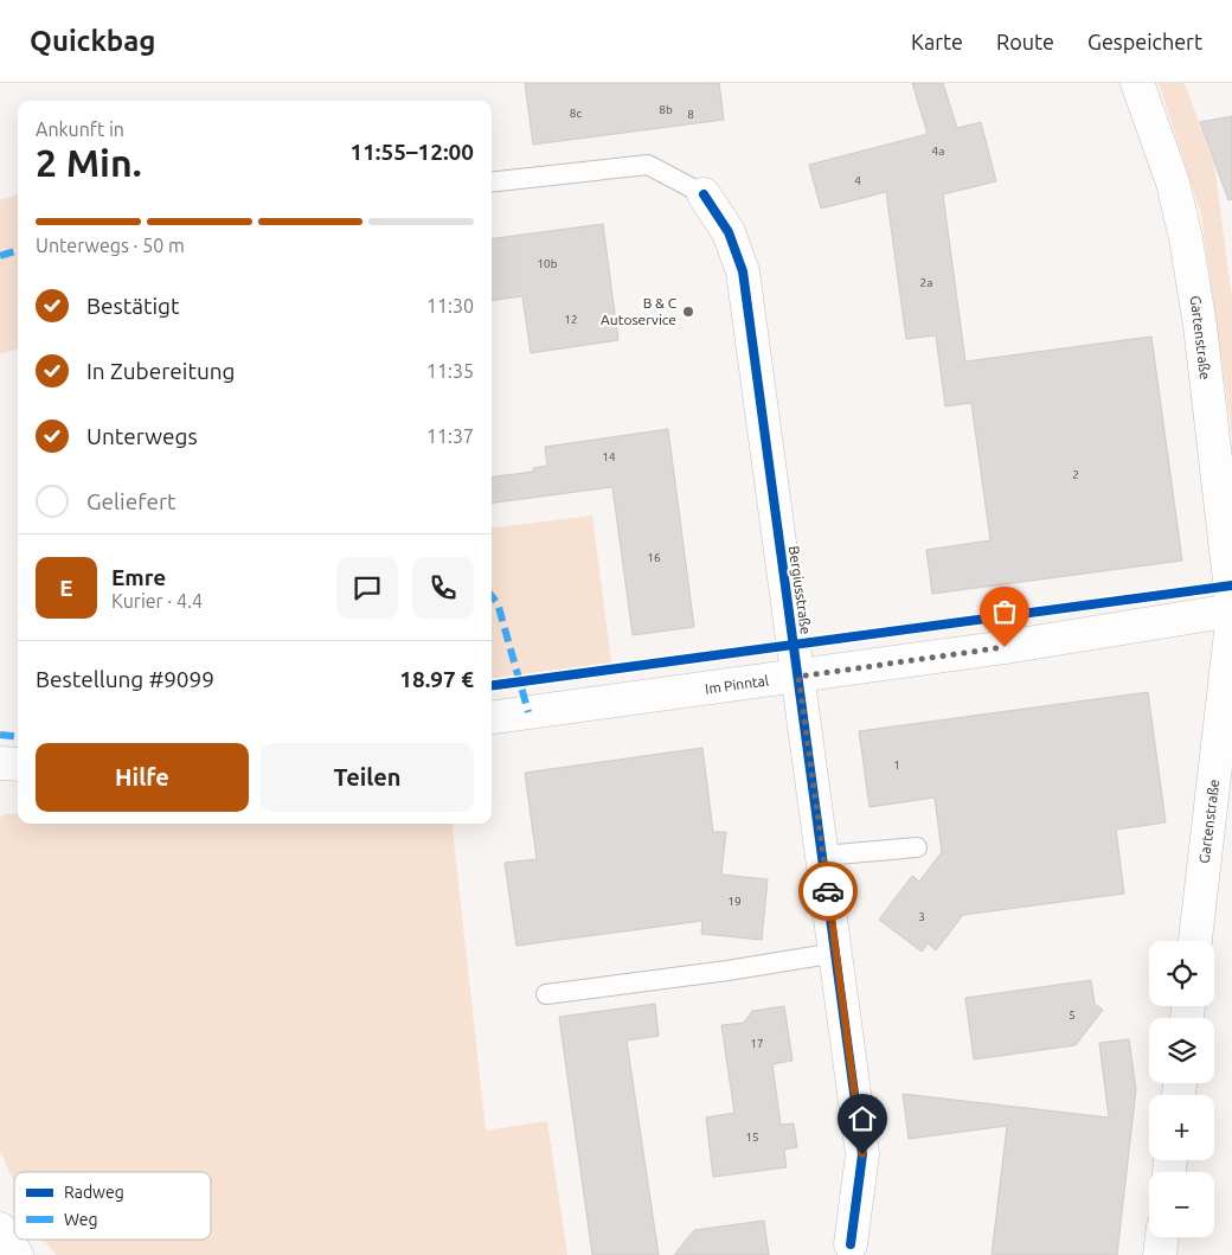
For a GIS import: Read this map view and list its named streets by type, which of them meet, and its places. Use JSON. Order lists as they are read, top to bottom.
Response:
{
  "streets": {
    "street": ["Gartenstraße", "Bergiusstraße", "Im Pinntal"]
  },
  "crossings": [
    ["Bergiusstraße", "Im Pinntal"]
  ],
  "places": ["B & C Autoservice"],
  "house_numbers": [
    "8b",
    "8c",
    "8",
    "4a",
    "4",
    "10b",
    "2a",
    "12",
    "14",
    "2",
    "16",
    "1",
    "19",
    "3",
    "5",
    "17",
    "15"
  ],
  "legend": ["Radweg", "Weg"],
  "page": {
    "header": "Quickbag",
    "nav": ["Karte", "Route", "Gespeichert"],
    "heading": ["2 Min.", "Ankunft in", "11:55–12:00"],
    "panel": [
      "Emre",
      "Kurier · 4.4",
      "Bestellung #9099",
      "18.97 €"
    ],
    "bar": "Unterwegs · 50 m",
    "list": [
      ["Bestätigt", "11:30"],
      ["In Zubereitung", "11:35"],
      ["Unterwegs", "11:37"],
      "Geliefert"
    ],
    "round": "E",
    "buttons": ["Hilfe", "Teilen"],
    "map_buttons": ["+", "−"]
  }
}
